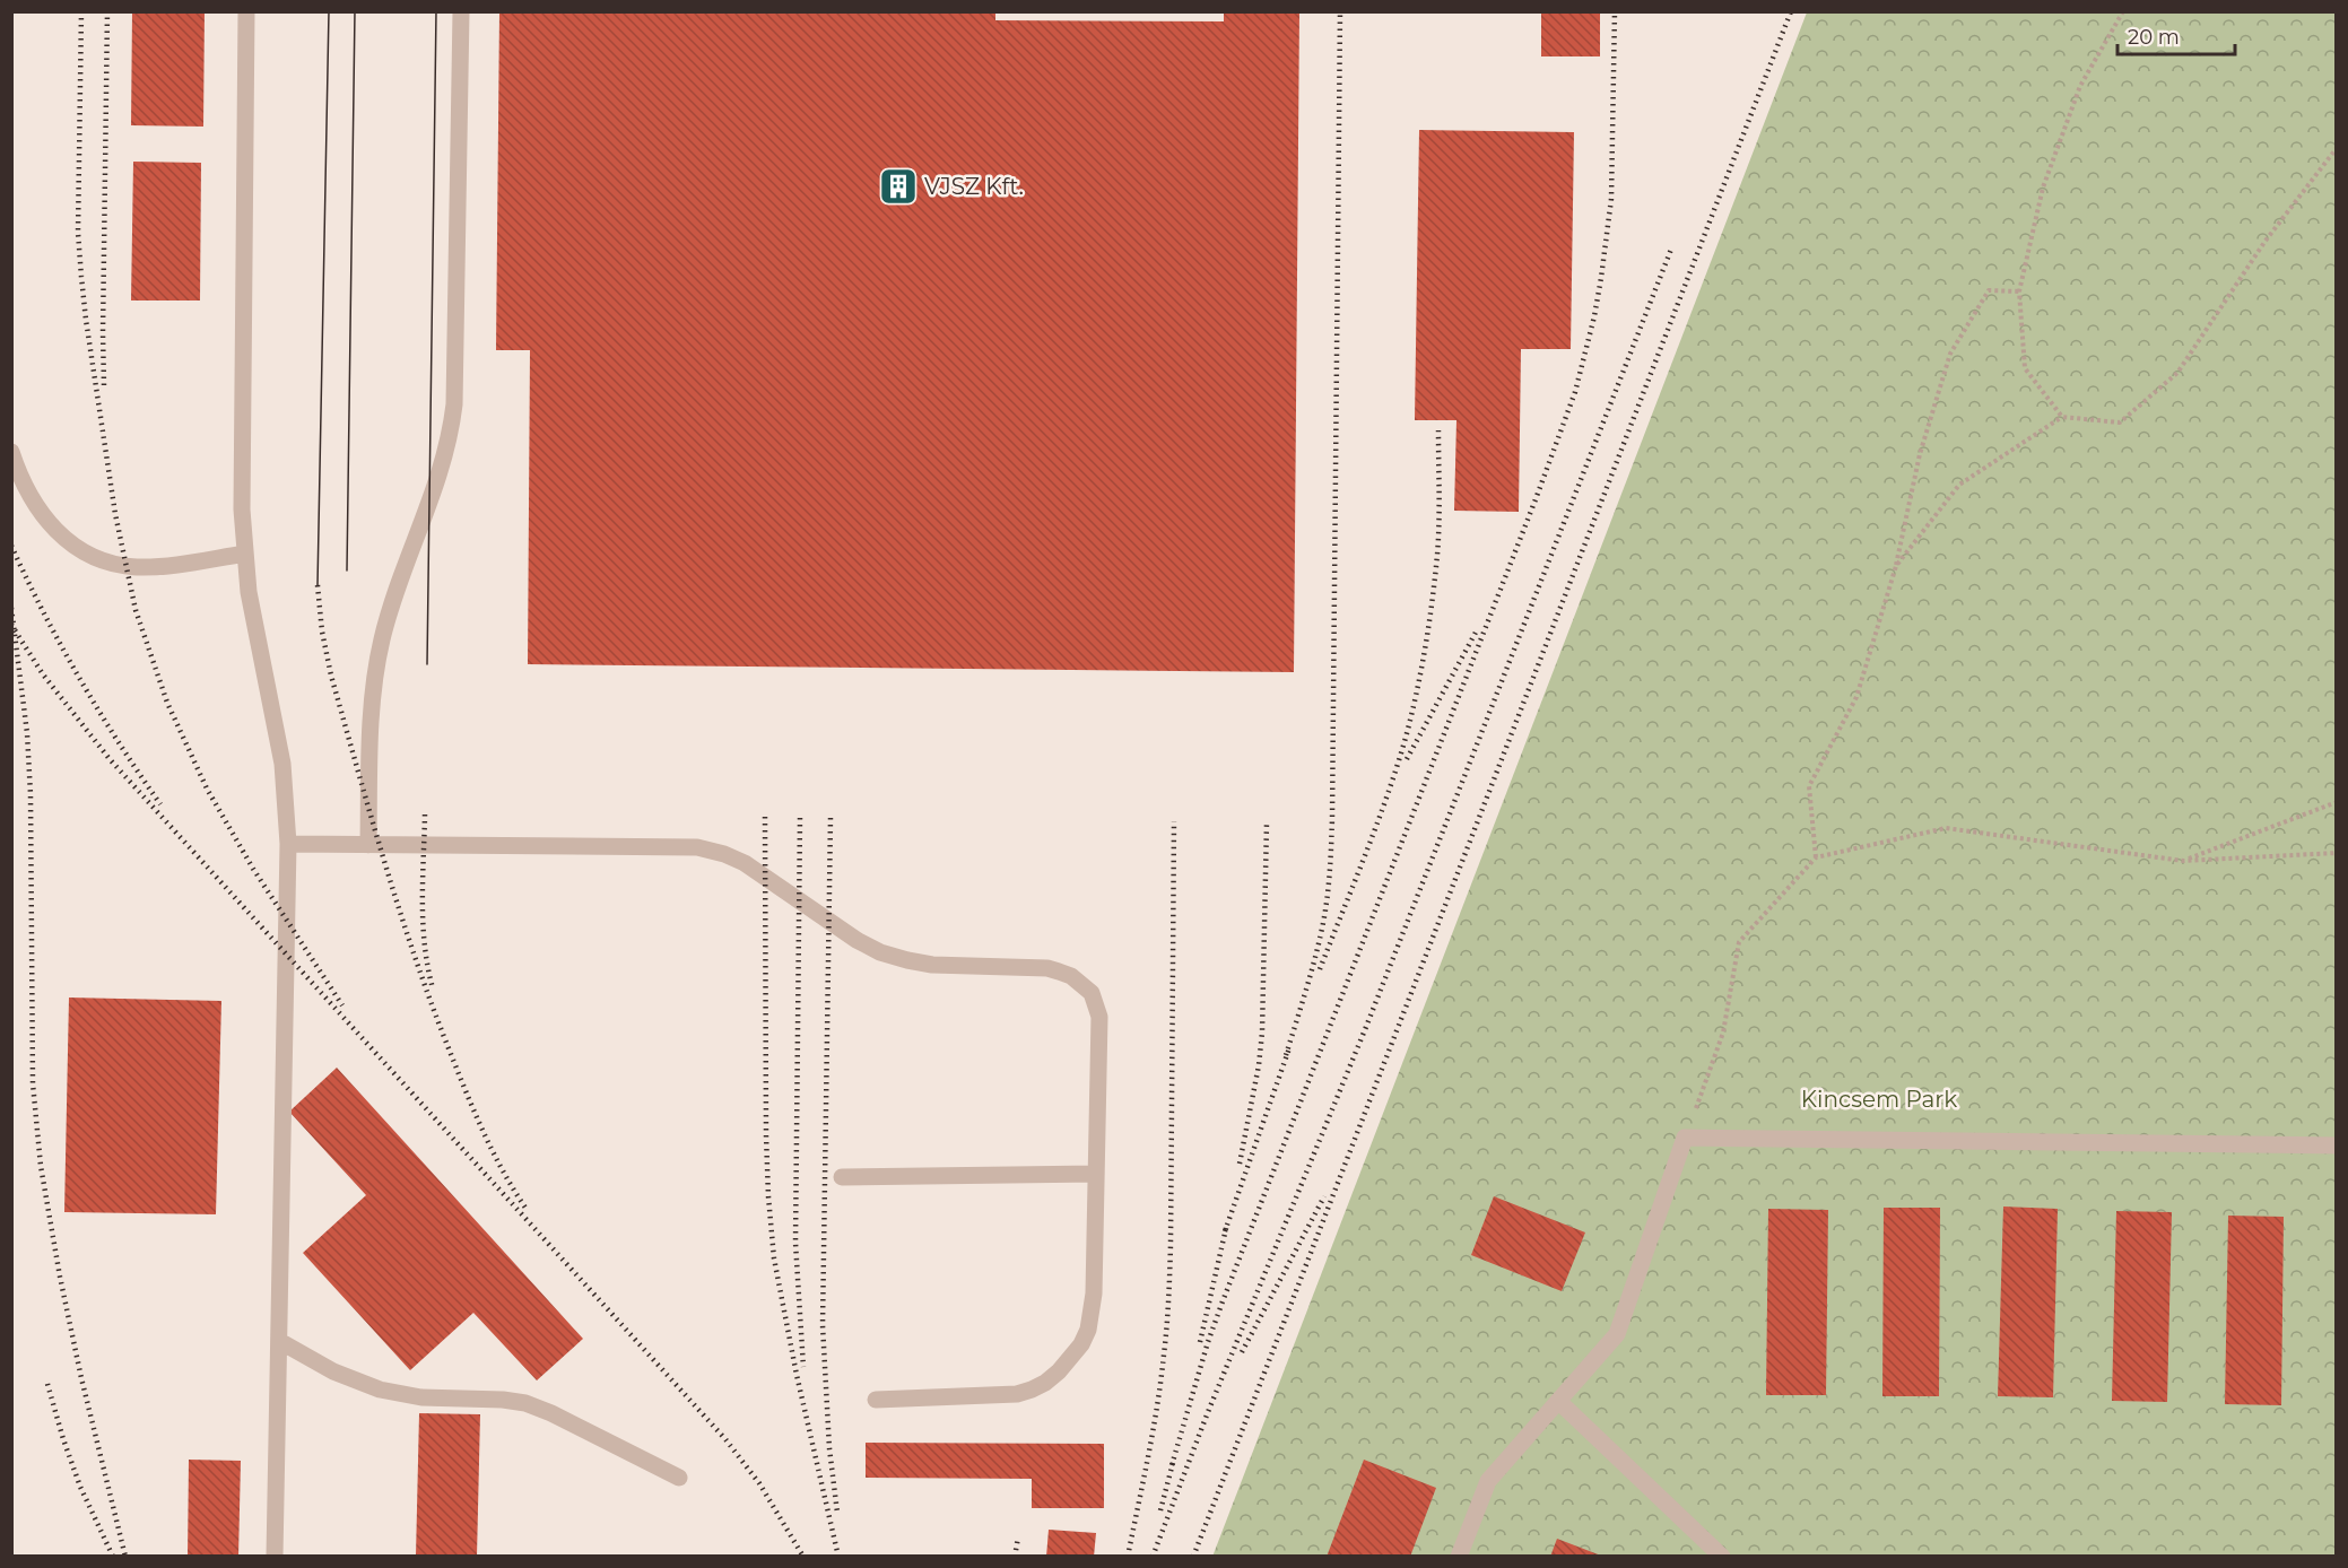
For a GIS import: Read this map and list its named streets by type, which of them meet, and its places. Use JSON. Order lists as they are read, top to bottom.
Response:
{
  "parks": ["Kincsem Park"],
  "places": {
    "building": ["VJSZ Kft."]
  },
  "scale_bar": "20 m"
}
